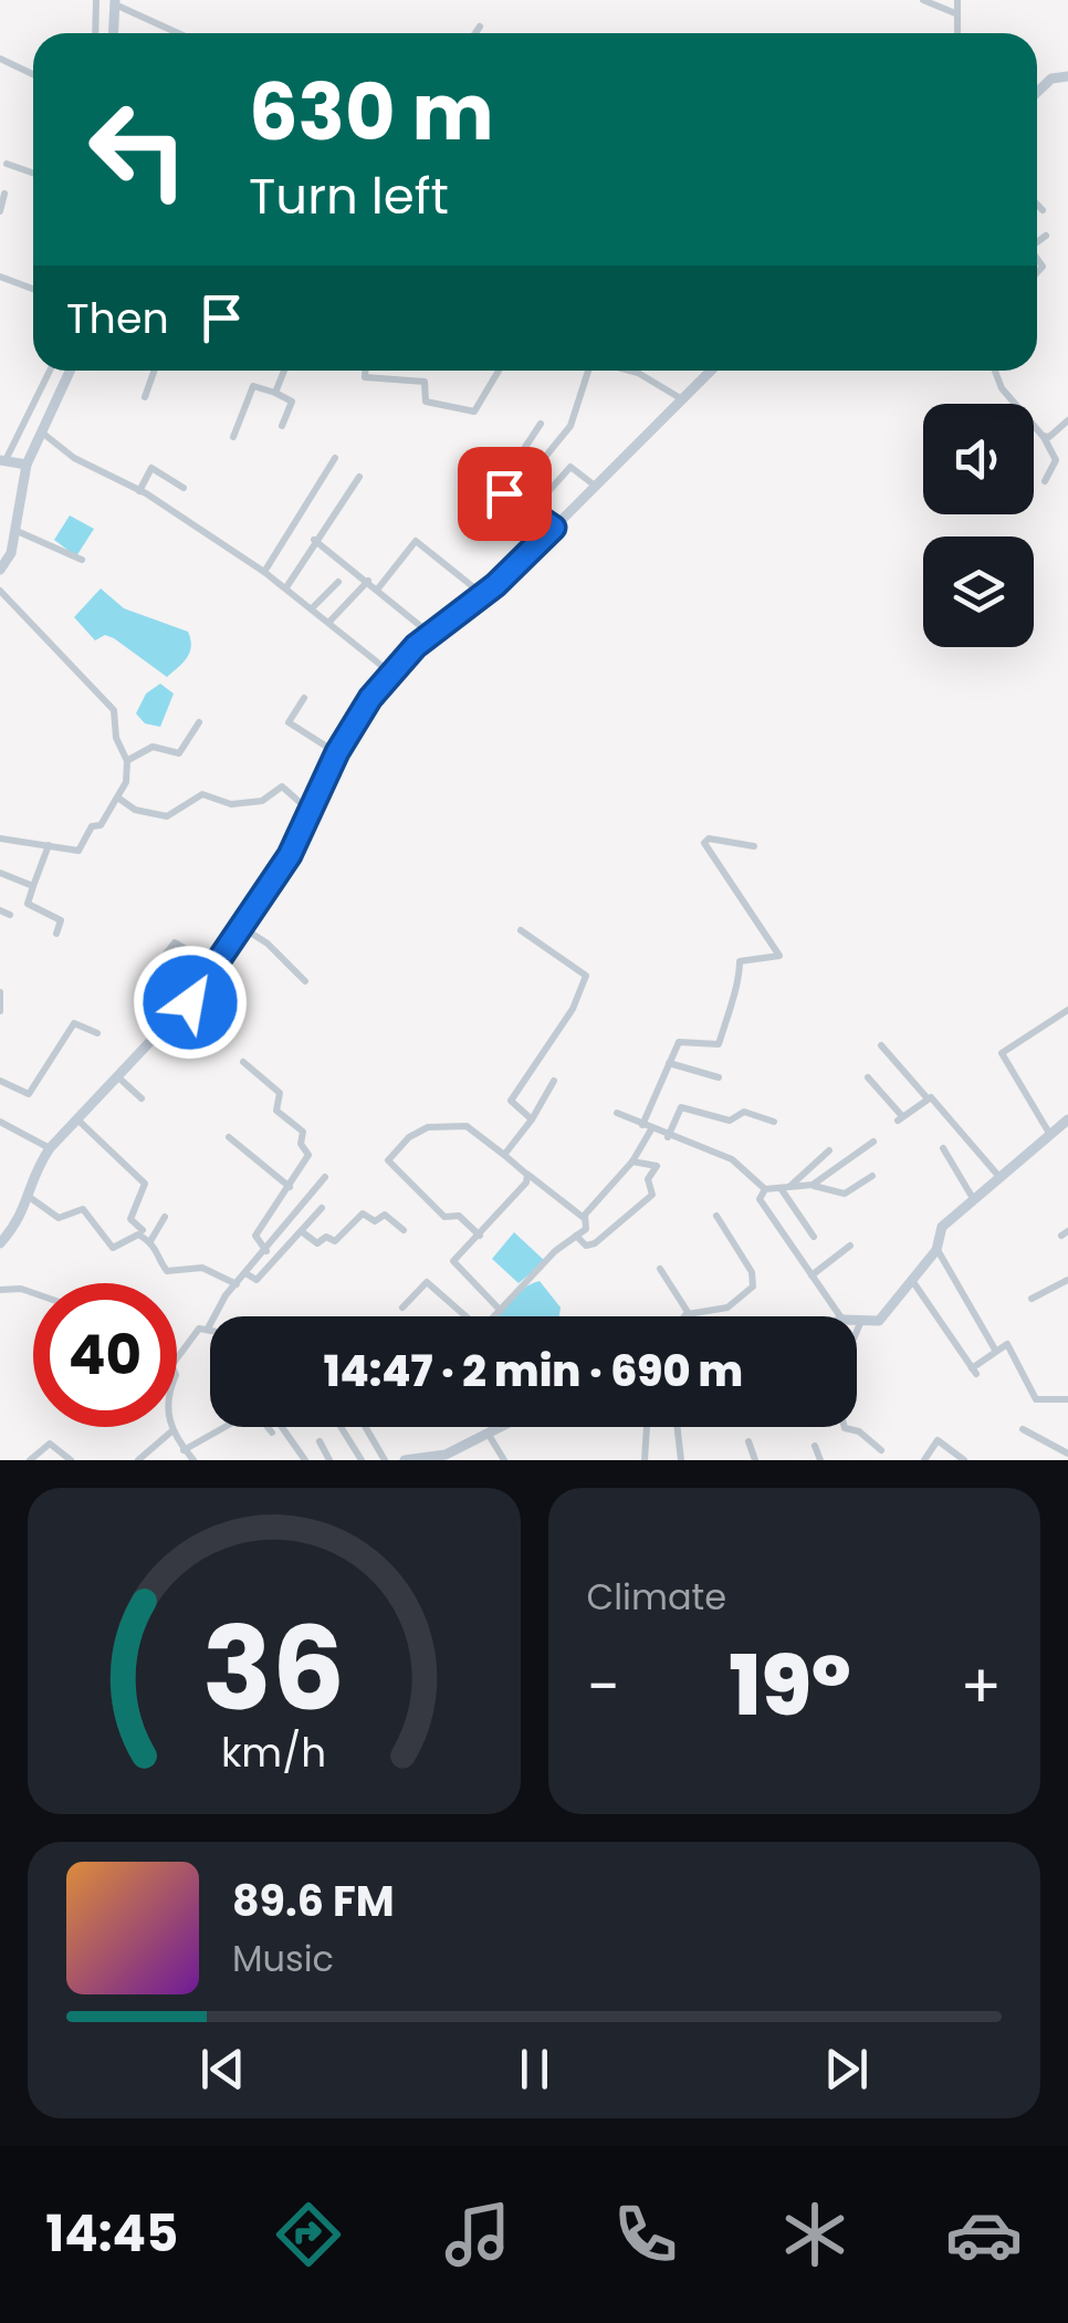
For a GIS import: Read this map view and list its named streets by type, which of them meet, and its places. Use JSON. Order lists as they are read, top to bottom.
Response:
{
  "page": {
    "turn": ["630 m", "Turn left"],
    "then": "Then",
    "limit": "40",
    "trip": "14:47 · 2 min · 690 m",
    "tile": "Climate",
    "heat": ["−", "19°", "+"],
    "song": ["89.6 FM", "Music"],
    "tabs": "14:45",
    "gauge": ["36", "km/h"]
  }
}
